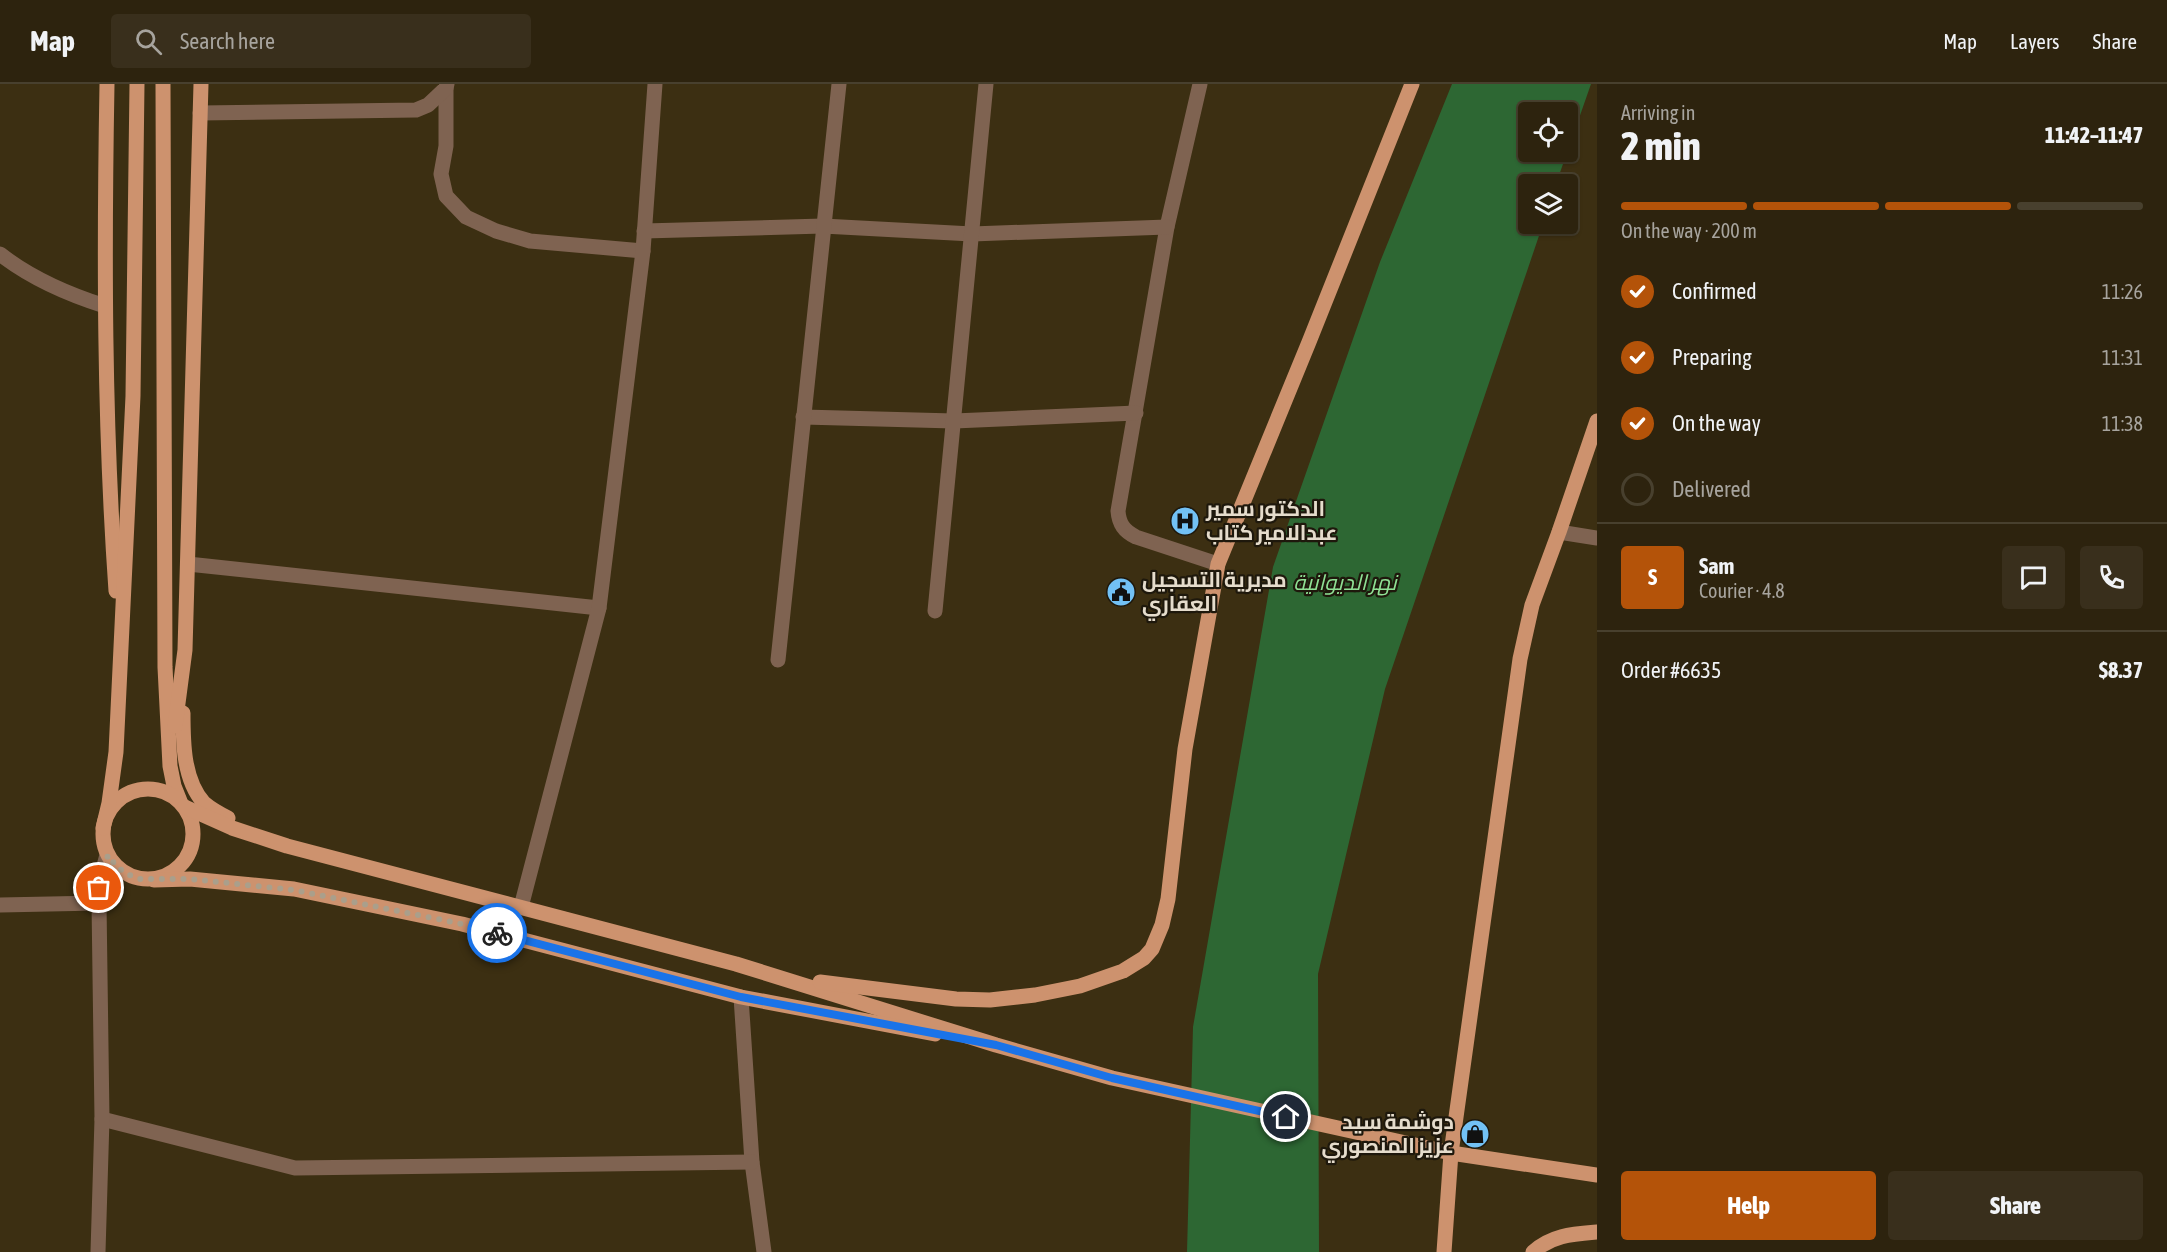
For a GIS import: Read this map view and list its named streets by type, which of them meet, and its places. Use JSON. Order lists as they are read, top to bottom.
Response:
{
  "water": ["نهر الديوانية"],
  "places": {
    "hospital": ["الدكتور سمير عبدالامير كتاب"],
    "public building": ["مديرية التسجيل العقاري"],
    "shop": ["دوشمة سيد عزيز المنصوري"]
  },
  "page": {
    "header": "Map",
    "search": "Search here",
    "nav": ["Map", "Layers", "Share"],
    "heading": ["2 min", "Arriving in", "11:42–11:47"],
    "panel": [
      "Sam",
      "Courier · 4.8",
      "Order #6635",
      "$8.37"
    ],
    "bar": "On the way · 200 m",
    "list": [
      ["Confirmed", "11:26"],
      ["Preparing", "11:31"],
      ["On the way", "11:38"],
      "Delivered"
    ],
    "round": "S",
    "buttons": ["Help", "Share"]
  }
}
